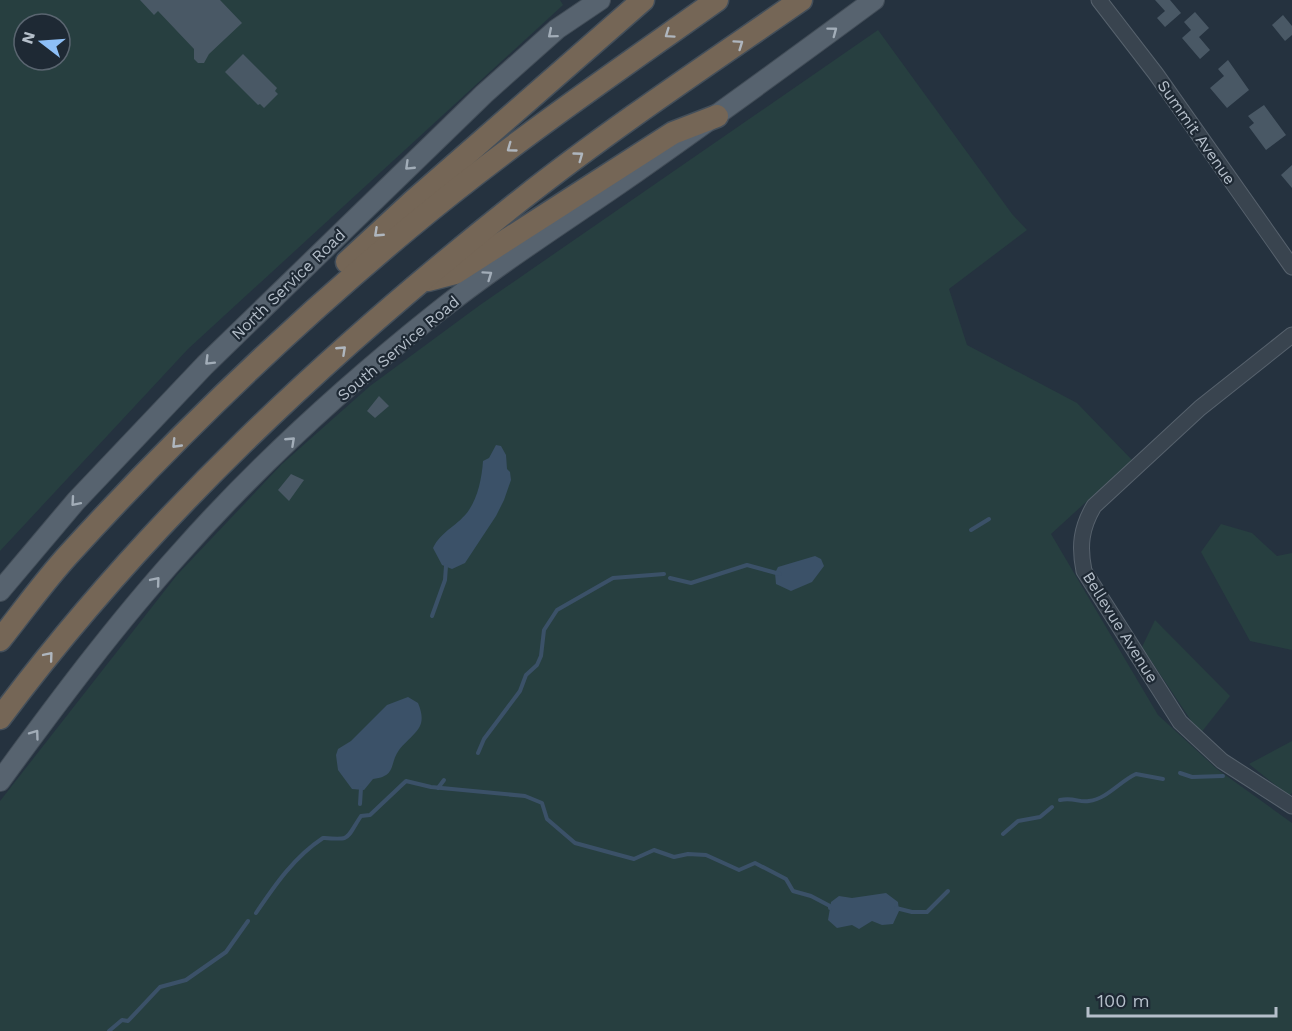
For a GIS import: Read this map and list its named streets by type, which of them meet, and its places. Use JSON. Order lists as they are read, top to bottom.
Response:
{
  "streets": {
    "main road": ["North Service Road", "South Service Road"],
    "street": ["Summit Avenue", "Bellevue Avenue"]
  },
  "one_way": ["North Service Road", "South Service Road"],
  "scale_bar": "100 m",
  "north": "left"
}
